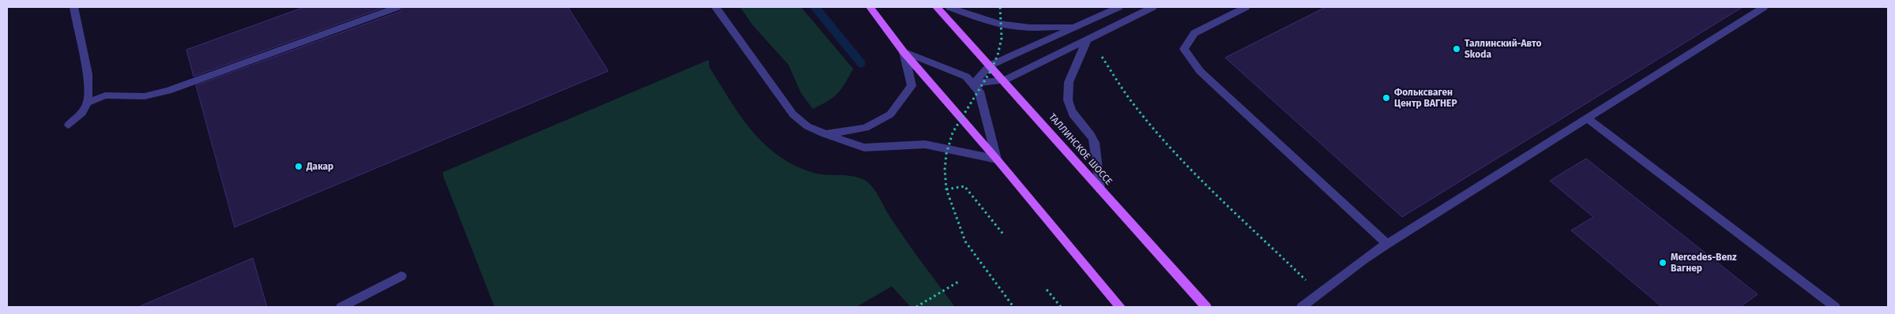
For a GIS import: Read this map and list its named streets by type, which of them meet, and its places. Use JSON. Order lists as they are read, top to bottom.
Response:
{
  "streets": {
    "main road": ["ТАЛЛИНСКОЕ ШОССЕ"]
  },
  "places": [
    "Таллинский-Авто Skoda",
    "Фольксваген Центр ВАГНЕР",
    "Дакар",
    "Mercedes-Benz Вагнер"
  ]
}
